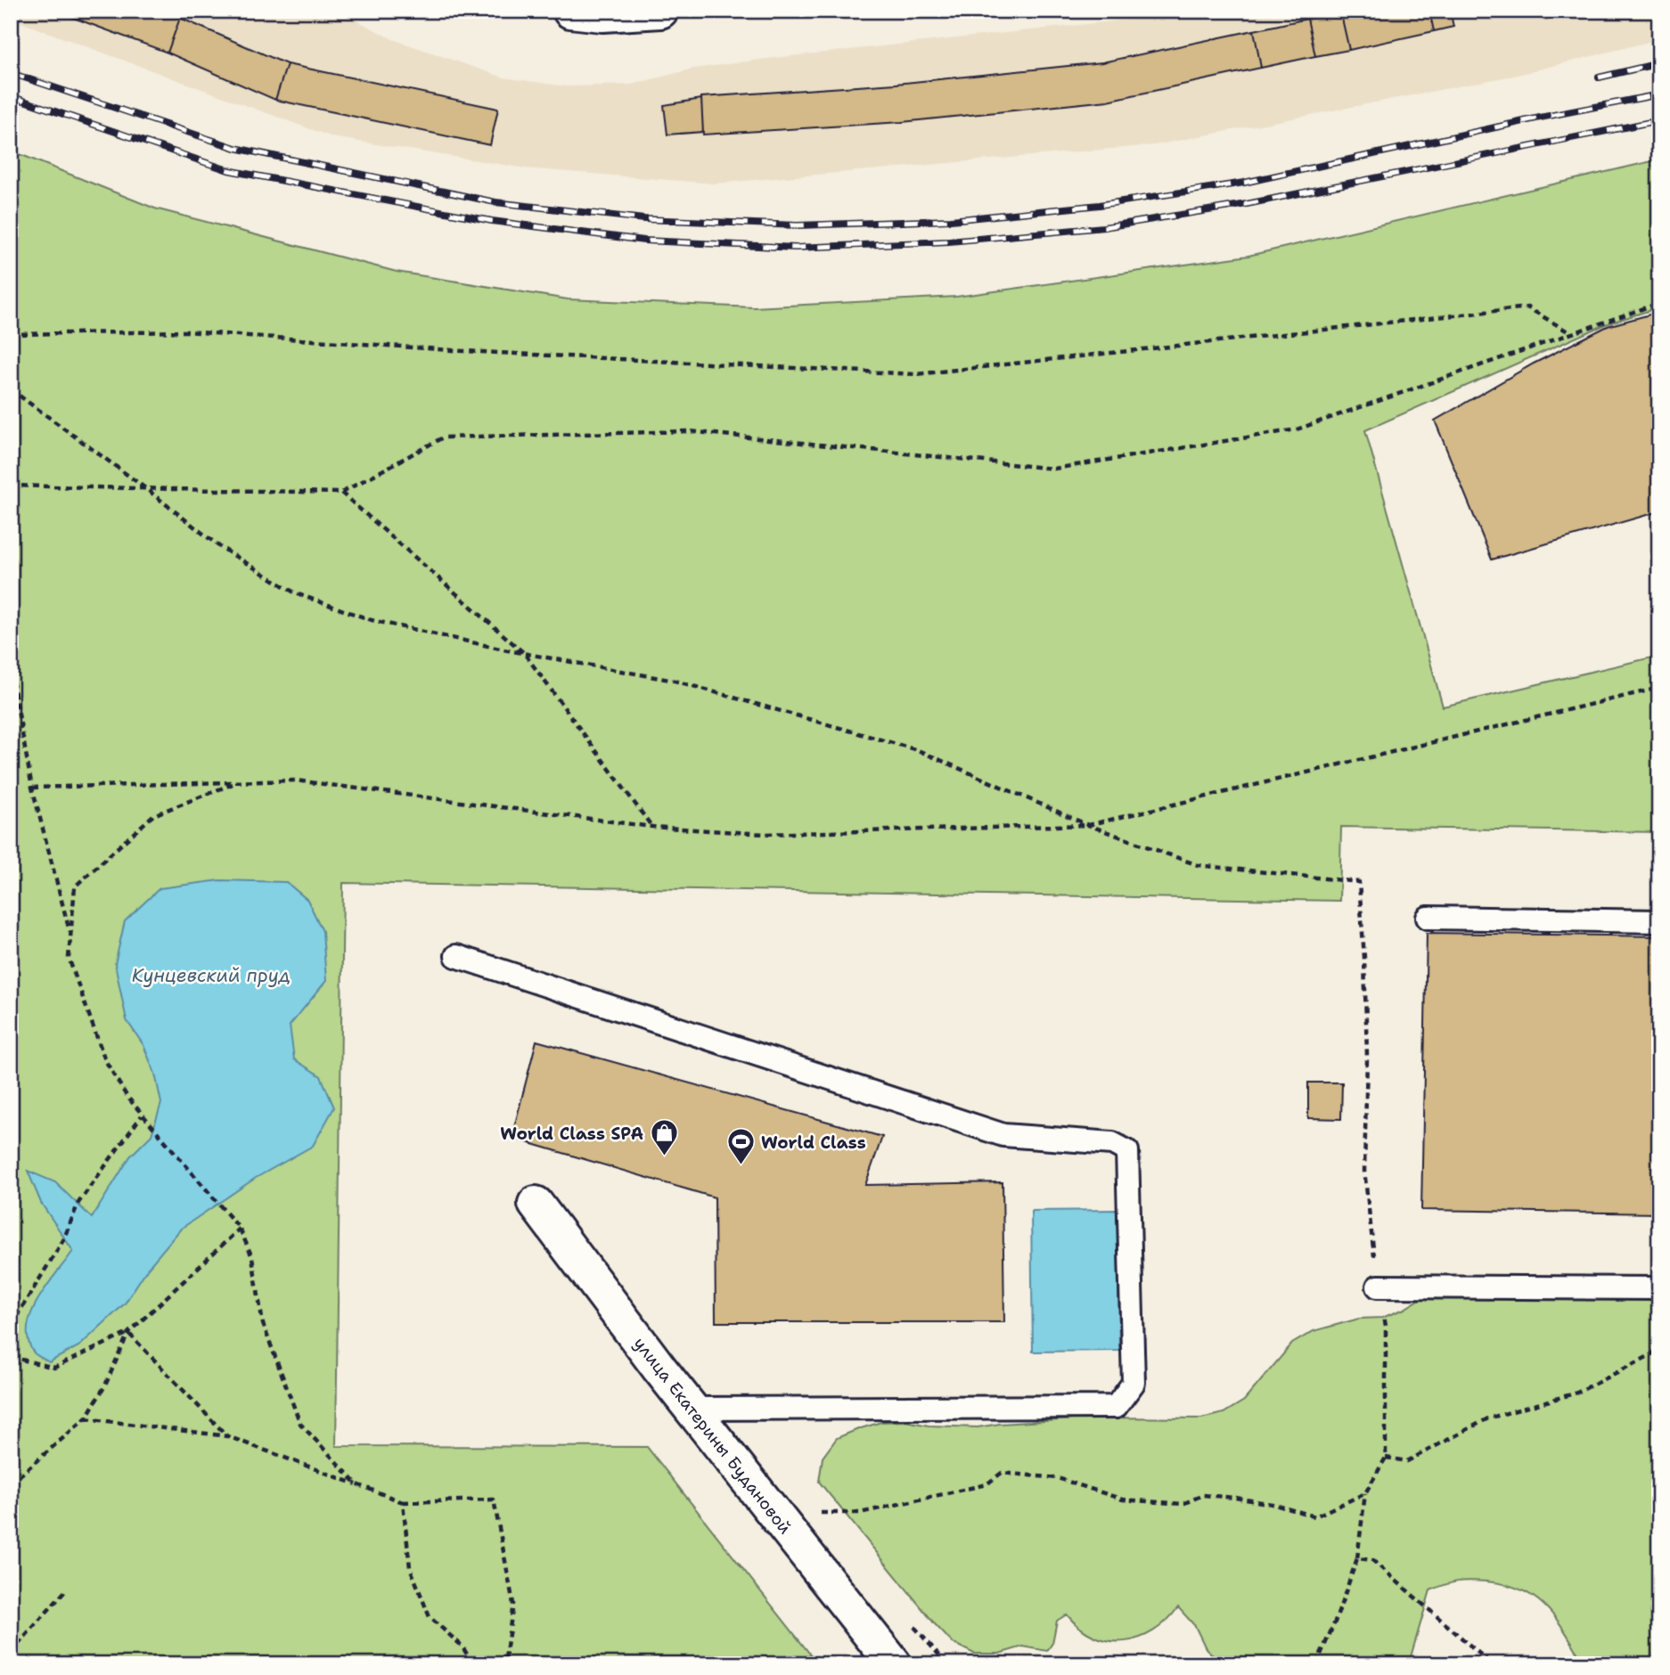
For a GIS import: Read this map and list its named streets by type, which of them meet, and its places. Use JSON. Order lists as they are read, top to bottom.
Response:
{
  "streets": {
    "street": ["улица Екатерины Будановой"]
  },
  "water": ["Кунцевский пруд"],
  "places": {
    "shop": ["World Class SPA"],
    "sports": ["World Class"]
  }
}
